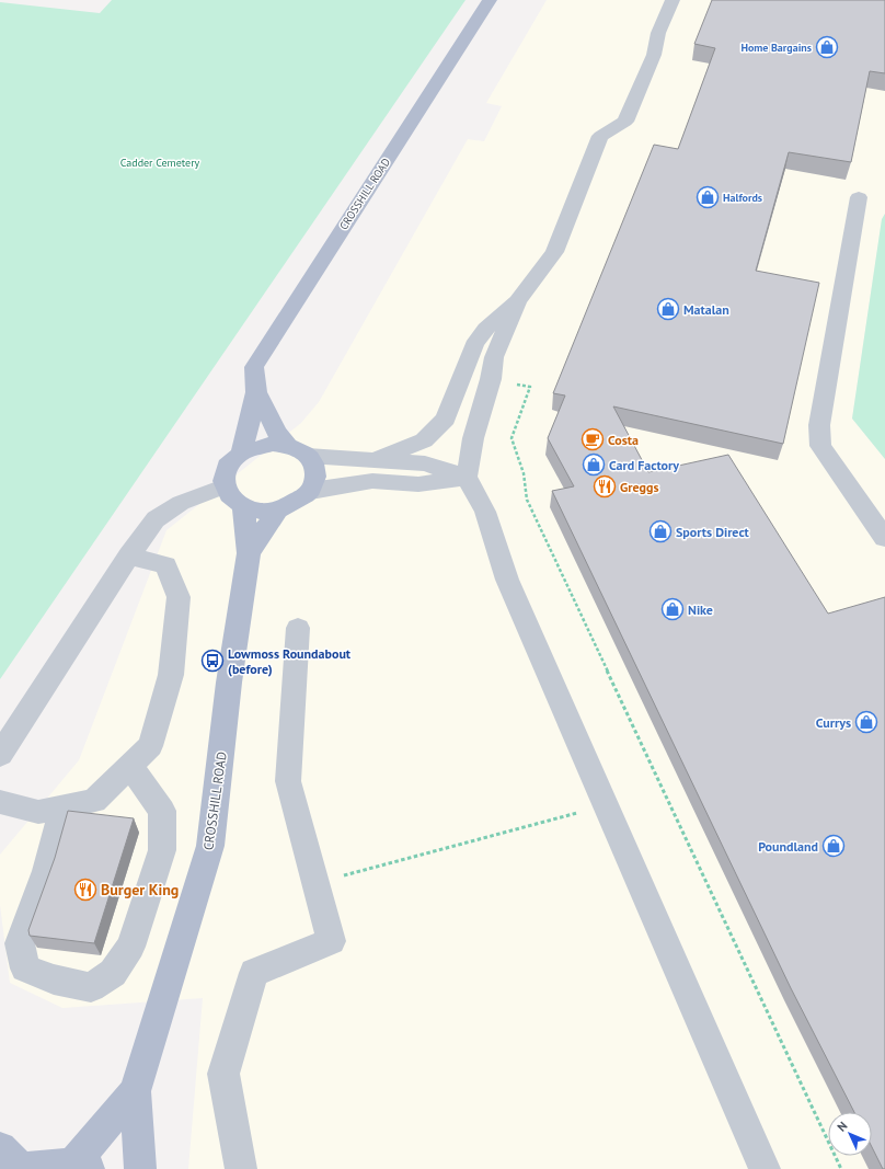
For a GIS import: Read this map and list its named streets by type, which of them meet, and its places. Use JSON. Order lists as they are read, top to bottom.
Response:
{
  "streets": {
    "main road": ["CROSSHILL ROAD"]
  },
  "parks": ["Cadder Cemetery"],
  "places": {
    "shop": [
      "Home Bargains",
      "Halfords",
      "Matalan",
      "Card Factory",
      "Sports Direct",
      "Nike",
      "Currys",
      "Poundland"
    ],
    "cafe": ["Costa"],
    "restaurant": ["Greggs", "Burger King"],
    "bus stop": ["Lowmoss Roundabout (before)"]
  },
  "north": "top left"
}
